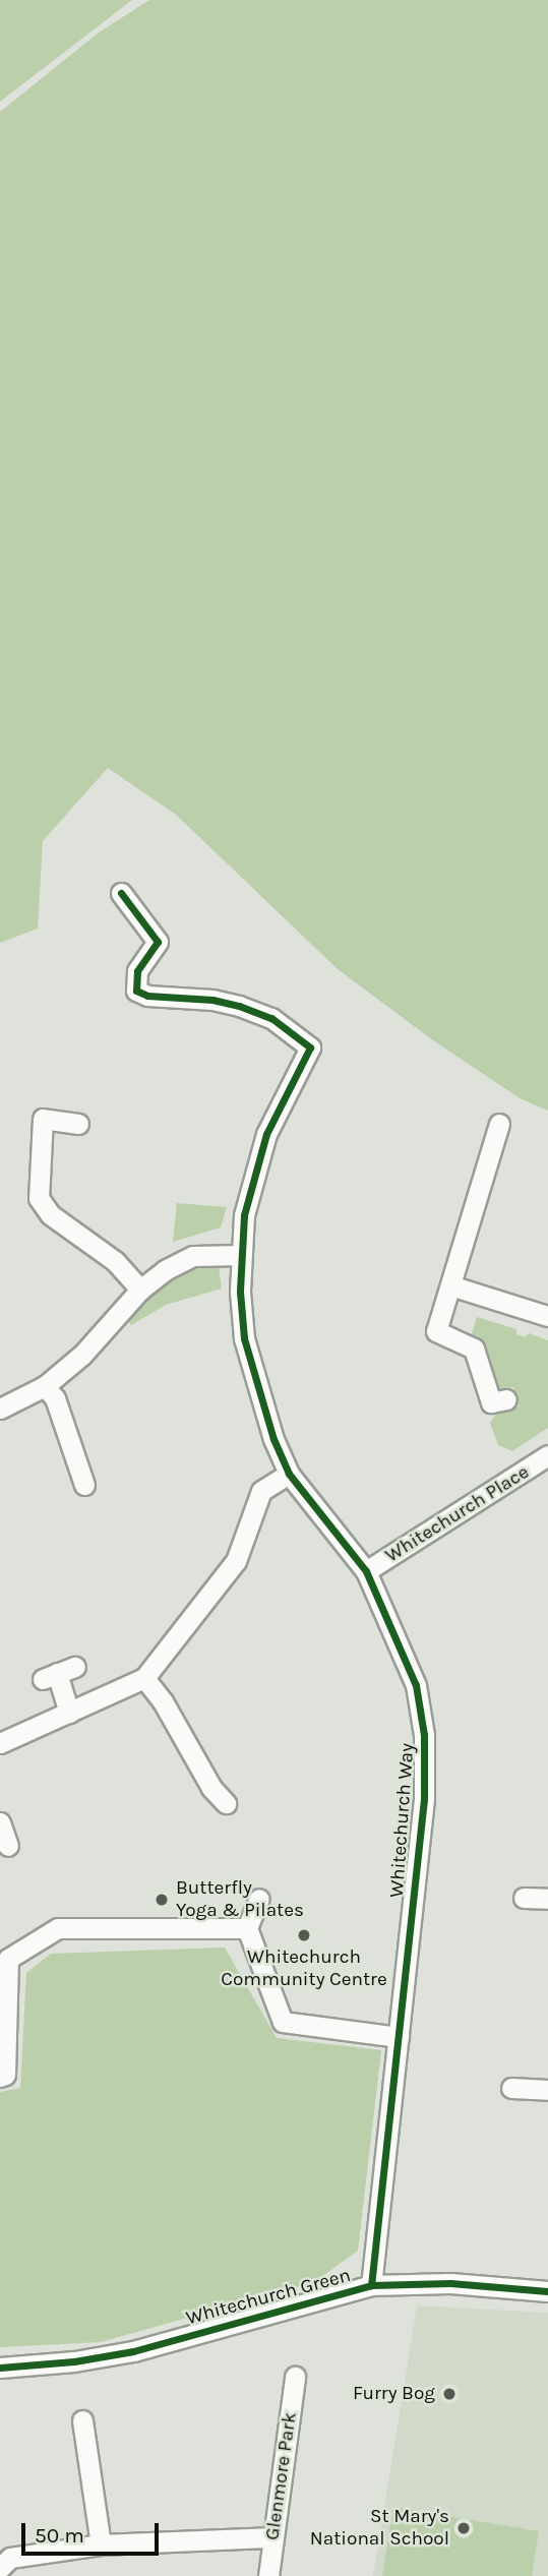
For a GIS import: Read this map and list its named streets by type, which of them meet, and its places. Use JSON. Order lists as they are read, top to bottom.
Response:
{
  "streets": {
    "street": [
      "Whitechurch Place",
      "Whitechurch Way",
      "Whitechurch Green",
      "Glenmore Park"
    ]
  },
  "crossings": [
    ["Whitechurch Place", "Whitechurch Way"],
    ["Whitechurch Way", "Whitechurch Green"]
  ],
  "places": [
    "Butterfly Yoga & Pilates",
    "Whitechurch Community Centre",
    "Furry Bog",
    "St Mary's National School"
  ],
  "scale_bar": "50 m"
}
